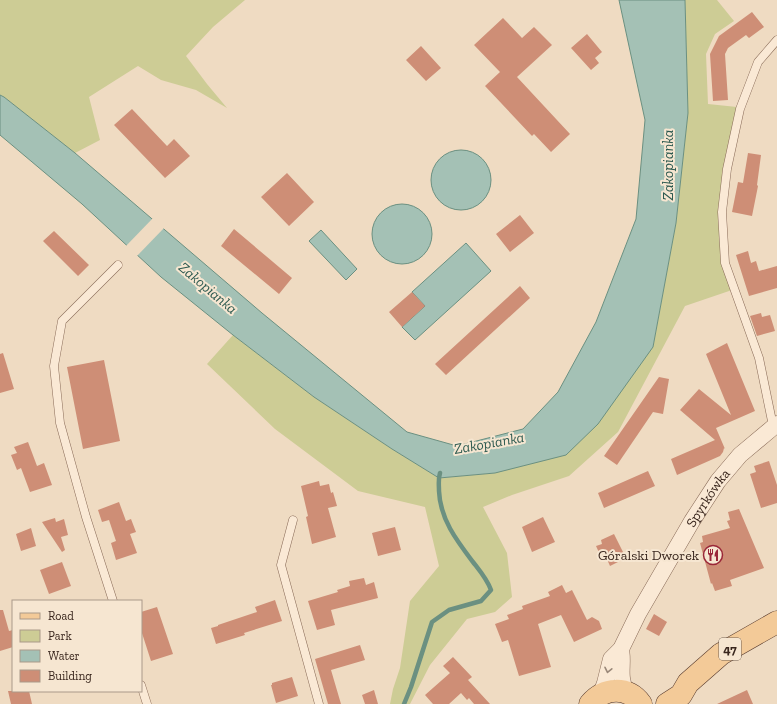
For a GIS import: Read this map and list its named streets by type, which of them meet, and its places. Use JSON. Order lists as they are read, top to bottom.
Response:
{
  "streets": {
    "main road": ["47"],
    "street": ["Spyrkówka"]
  },
  "crossings": [
    ["Spyrkówka", "47"]
  ],
  "water": ["Zakopianka"],
  "places": {
    "restaurant": ["Góralski Dworek"]
  },
  "legend": [
    "Road",
    "Park",
    "Water",
    "Building"
  ]
}
